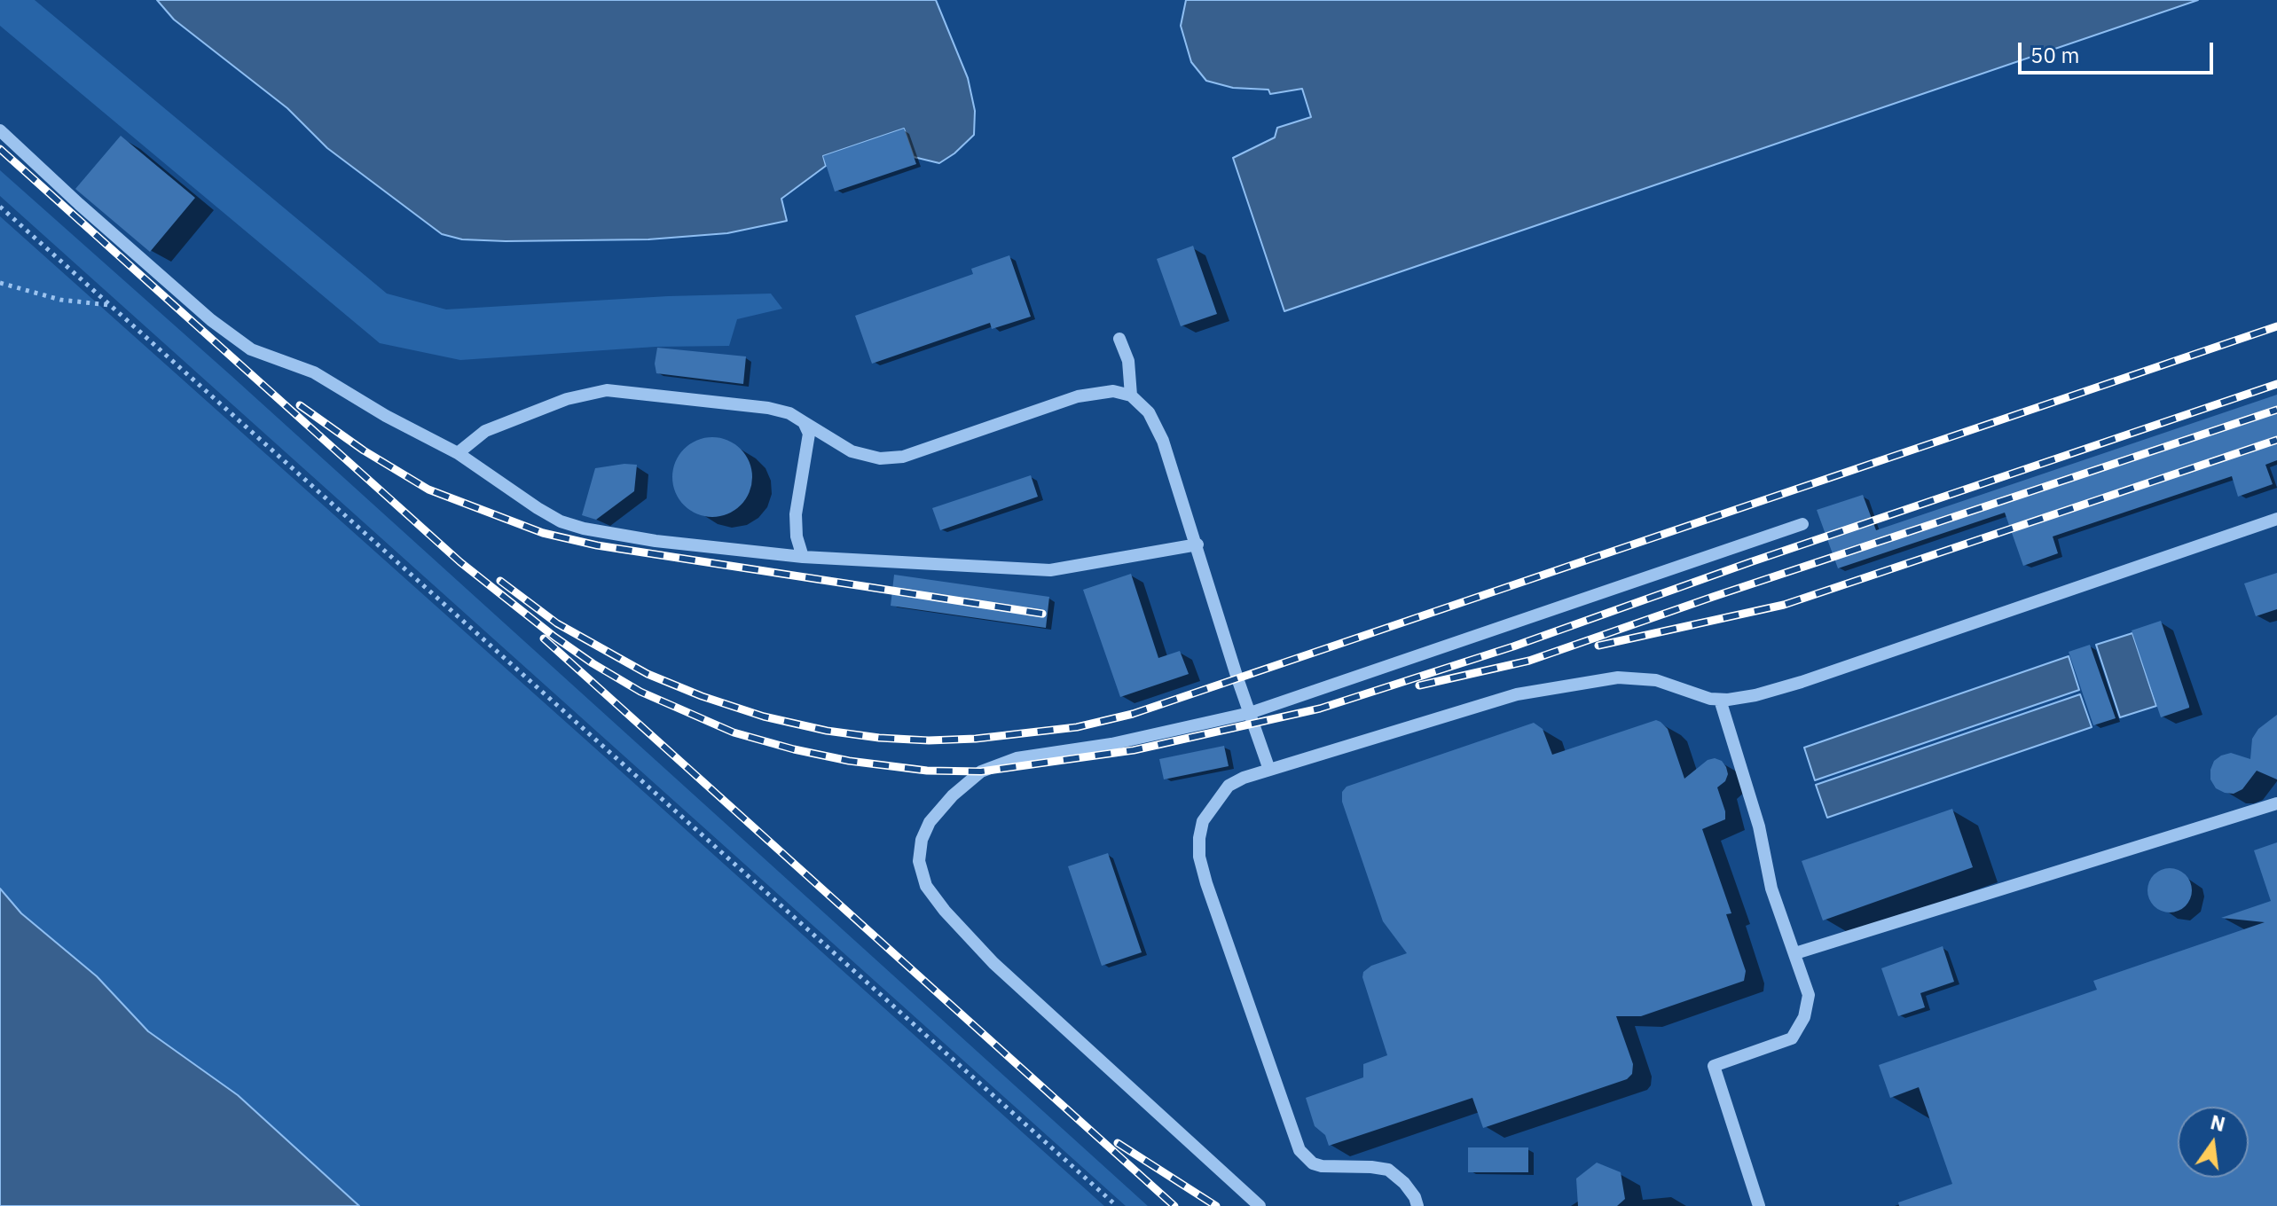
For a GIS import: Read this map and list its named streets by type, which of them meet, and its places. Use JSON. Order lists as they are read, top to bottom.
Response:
{
  "scale_bar": "50 m",
  "north": "top"
}
